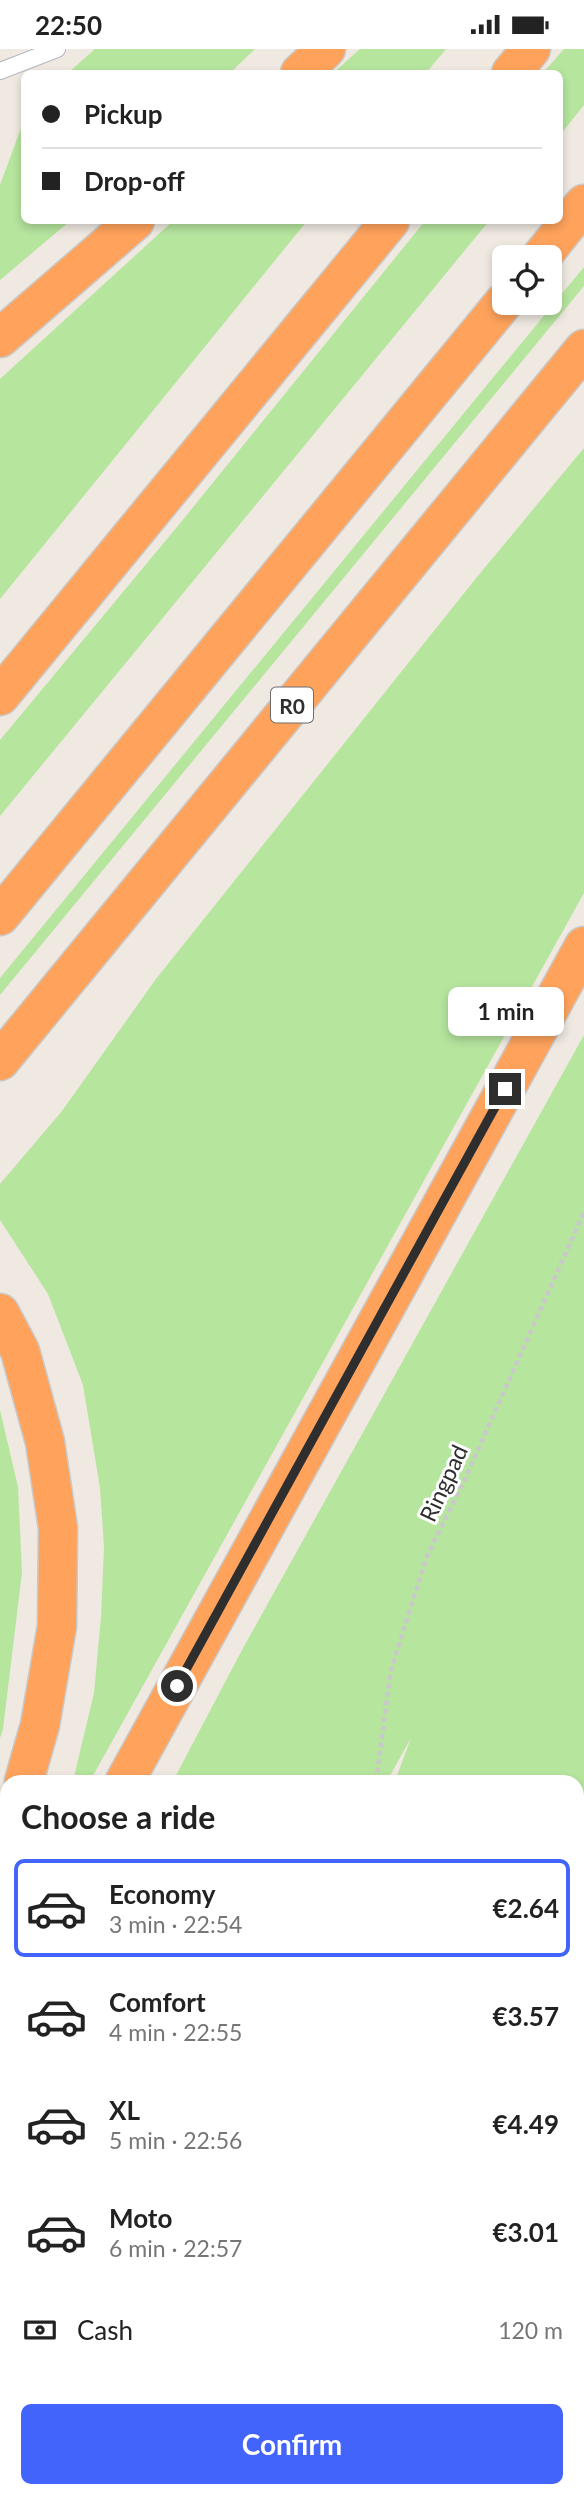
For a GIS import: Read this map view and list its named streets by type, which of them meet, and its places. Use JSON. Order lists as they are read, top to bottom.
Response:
{
  "streets": {
    "highway": ["R0"],
    "path": ["Ringpad"]
  },
  "page": {
    "status": "22:50",
    "banner": ["Pickup", "Drop-off"],
    "bubble": "1 min",
    "heading": "Choose a ride",
    "list": [
      {
        "name": "Economy",
        "note": "3 min · 22:54",
        "value": "€2.64"
      },
      {
        "name": "Comfort",
        "note": "4 min · 22:55",
        "value": "€3.57"
      },
      {
        "name": "XL",
        "note": "5 min · 22:56",
        "value": "€4.49"
      },
      {
        "name": "Moto",
        "note": "6 min · 22:57",
        "value": "€3.01"
      }
    ],
    "pay": ["Cash", "120 m"],
    "buttons": "Confirm"
  }
}
